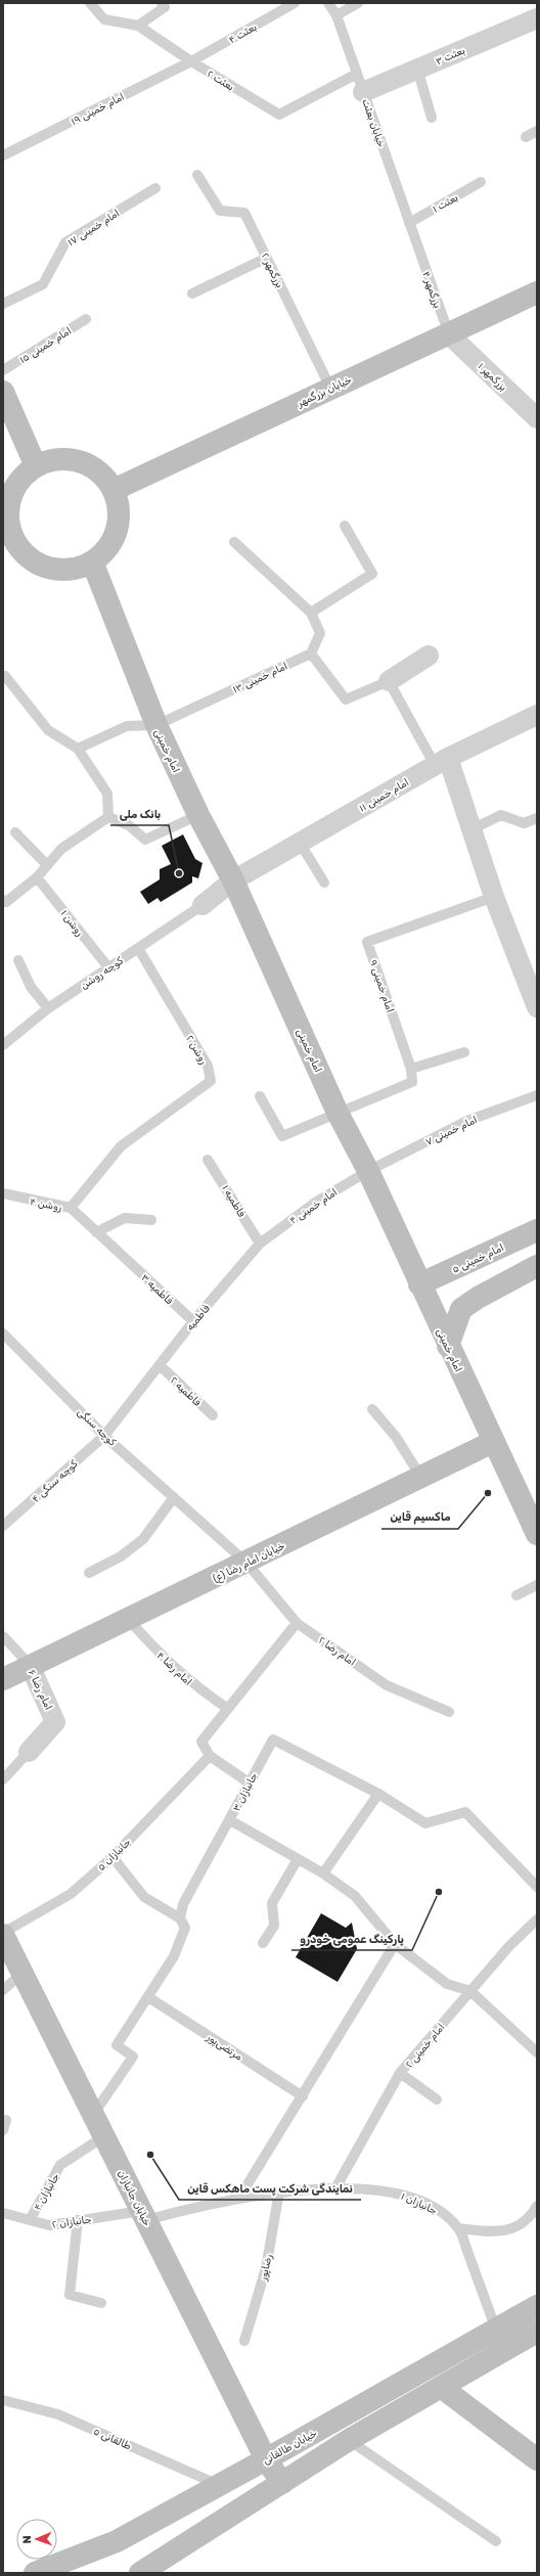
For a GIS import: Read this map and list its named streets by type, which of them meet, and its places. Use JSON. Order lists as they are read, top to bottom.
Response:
{
  "streets": {
    "main road": [
      "خیابان بزرگمهر",
      "امام خمینی",
      "امام خمینی ۵",
      "خیابان امام رضا (ع)",
      "خیابان جانبازان",
      "خیابان طالقانی"
    ],
    "street": [
      "بعثت ۳",
      "بزرگمهر ۱",
      "امام خمینی ۱۱",
      "امام رضا ۶"
    ],
    "lane": [
      "بعثت ۴",
      "بعثت ۲",
      "امام خمینی ۱۹",
      "خیابان بعثت",
      "بعثت ۱",
      "امام خمینی ۱۷",
      "بزرگمهر ۲",
      "بزرگمهر ۴",
      "امام خمینی ۱۵",
      "امام خمینی ۱۳",
      "روشن ۱",
      "کوچه روشن",
      "امام خمینی ۹",
      "روشن ۲",
      "امام خمینی ۷",
      "فاطمیه ۱",
      "روشن ۴",
      "امام خمینی ۴",
      "فاطمیه ۳",
      "فاطمیه",
      "فاطمیه ۲",
      "کوچه سنگی",
      "کوچه سنگی ۴",
      "امام رضا ۲",
      "امام رضا ۴",
      "جانبازان ۳",
      "جانبازان ۵",
      "امام خمینی ۲",
      "مرتضی‌پور",
      "جانبازان ۴",
      "جانبازان ۱",
      "جانبازان ۲",
      "رضاپور",
      "طالقانی ۵"
    ]
  },
  "crossings": [
    ["بعثت ۴", "بعثت ۲"],
    ["بعثت ۴", "امام خمینی ۱۹"],
    ["بعثت ۳", "بعثت ۲"],
    ["بعثت ۳", "خیابان بعثت"],
    ["بعثت ۲", "امام خمینی ۱۹"],
    ["بعثت ۲", "خیابان بعثت"],
    ["خیابان بعثت", "بعثت ۱"],
    ["خیابان بعثت", "بزرگمهر ۴"],
    ["بزرگمهر ۲", "خیابان بزرگمهر"],
    ["بزرگمهر ۴", "بزرگمهر ۱"],
    ["بزرگمهر ۴", "خیابان بزرگمهر"],
    ["بزرگمهر ۱", "خیابان بزرگمهر"],
    ["خیابان بزرگمهر", "امام خمینی"],
    ["امام خمینی ۱۳", "امام خمینی"],
    ["امام خمینی", "امام خمینی ۱۱"],
    ["امام خمینی", "امام خمینی ۷"],
    ["امام خمینی", "امام خمینی ۴"],
    ["امام خمینی", "امام خمینی ۵"],
    ["امام خمینی", "خیابان امام رضا (ع)"],
    ["امام خمینی ۱۱", "کوچه روشن"],
    ["روشن ۱", "کوچه روشن"],
    ["کوچه روشن", "روشن ۲"],
    ["روشن ۲", "روشن ۴"],
    ["امام خمینی ۷", "امام خمینی ۴"],
    ["فاطمیه ۱", "امام خمینی ۴"],
    ["فاطمیه ۱", "فاطمیه"],
    ["روشن ۴", "فاطمیه ۳"],
    ["امام خمینی ۴", "فاطمیه"],
    ["فاطمیه ۳", "فاطمیه"],
    ["فاطمیه", "فاطمیه ۲"],
    ["فاطمیه", "کوچه سنگی ۴"],
    ["کوچه سنگی", "کوچه سنگی ۴"],
    ["کوچه سنگی", "خیابان امام رضا (ع)"],
    ["کوچه سنگی", "امام رضا ۲"],
    ["خیابان امام رضا (ع)", "امام رضا ۲"],
    ["خیابان امام رضا (ع)", "امام رضا ۴"],
    ["خیابان امام رضا (ع)", "امام رضا ۶"],
    ["جانبازان ۳", "مرتضی‌پور"],
    ["جانبازان ۳", "خیابان جانبازان"],
    ["جانبازان ۵", "خیابان جانبازان"],
    ["امام خمینی ۲", "جانبازان ۱"],
    ["جانبازان ۴", "خیابان جانبازان"],
    ["جانبازان ۴", "جانبازان ۲"],
    ["خیابان جانبازان", "جانبازان ۱"],
    ["خیابان جانبازان", "جانبازان ۲"],
    ["خیابان جانبازان", "خیابان طالقانی"],
    ["جانبازان ۱", "جانبازان ۲"],
    ["جانبازان ۱", "رضاپور"],
    ["جانبازان ۱", "خیابان طالقانی"],
    ["طالقانی ۵", "خیابان طالقانی"]
  ],
  "places": [
    "بانک ملی",
    "ماکسیم قاین",
    "پارکینگ عمومی خودرو",
    "نمایندگی شرکت پست ماهکس قاین"
  ],
  "north": "left"
}
